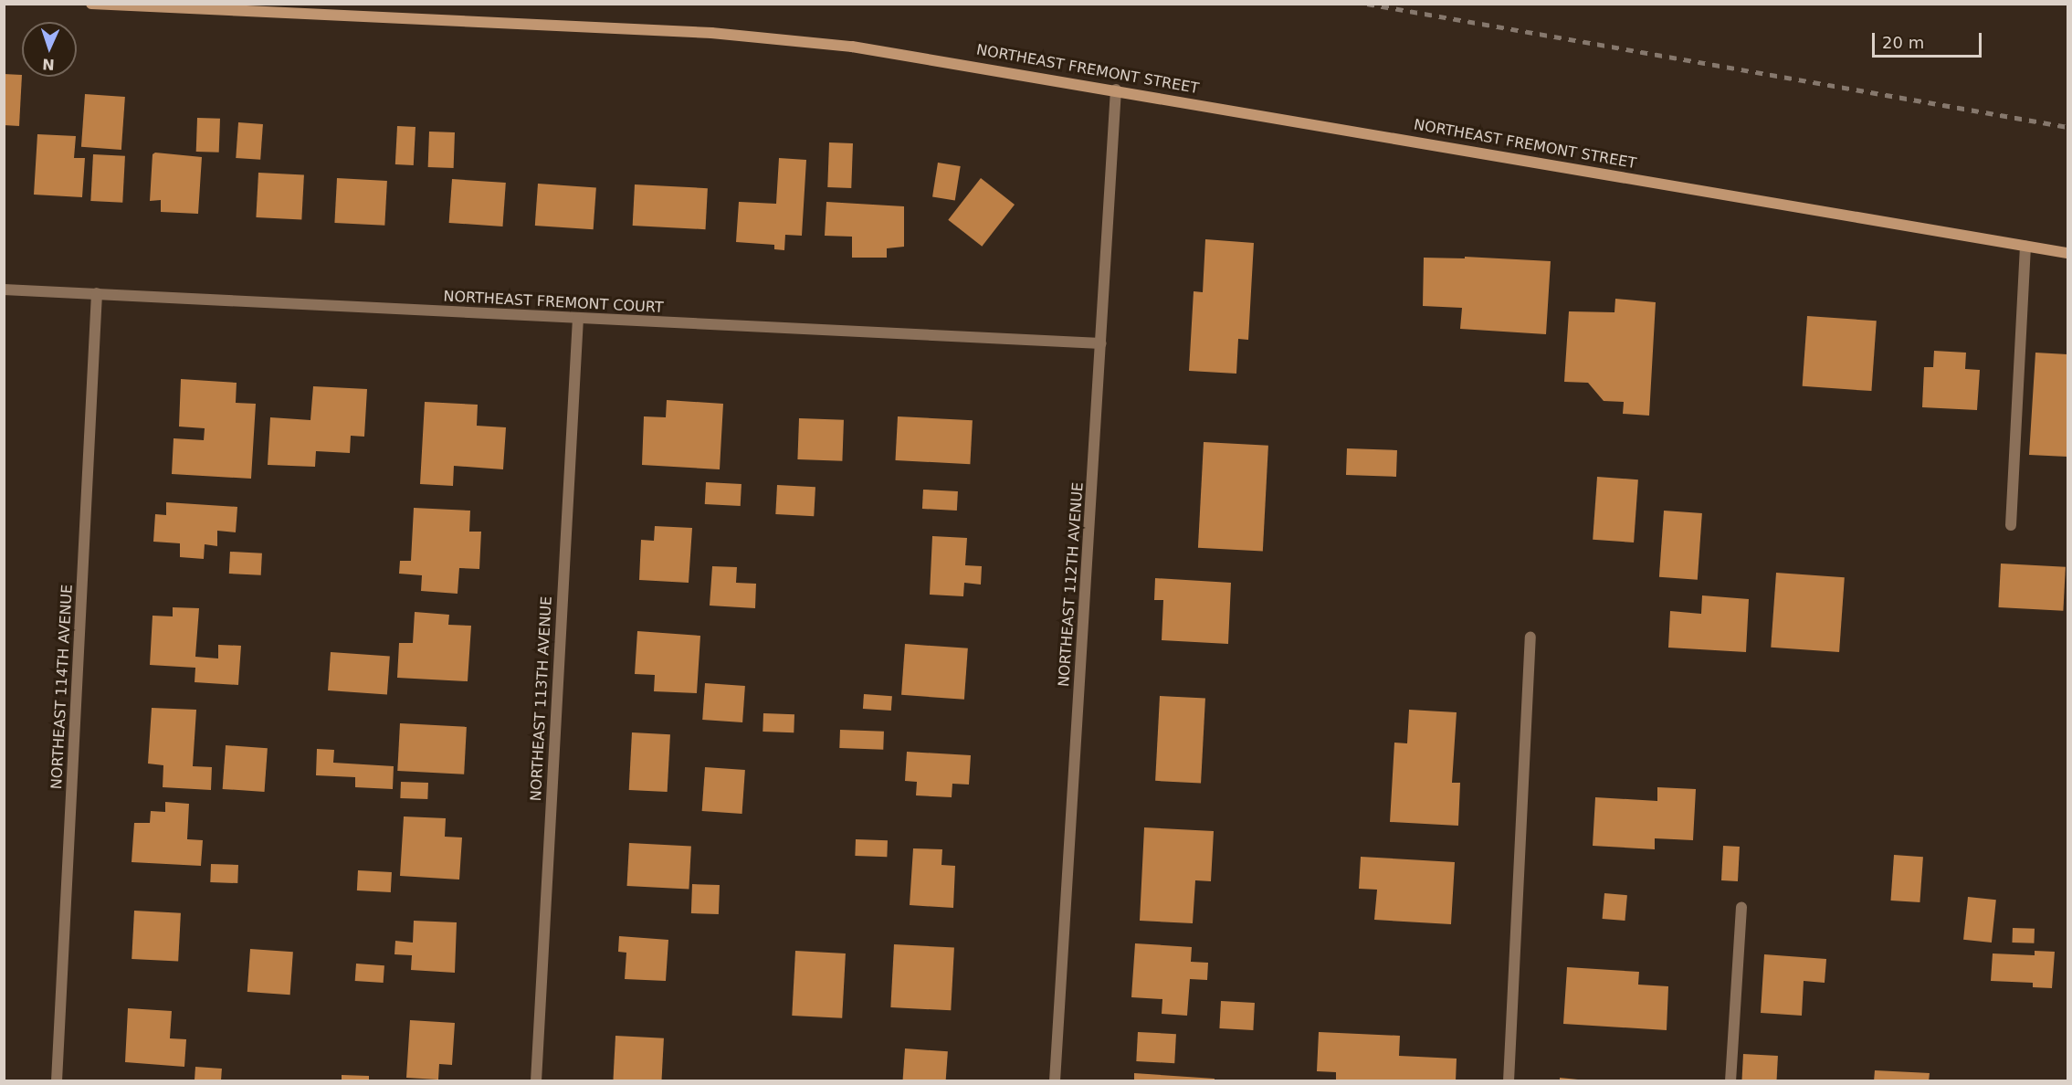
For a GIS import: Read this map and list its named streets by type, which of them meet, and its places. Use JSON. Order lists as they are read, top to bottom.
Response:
{
  "streets": {
    "main road": ["NORTHEAST FREMONT STREET"],
    "street": [
      "NORTHEAST FREMONT COURT",
      "NORTHEAST 112TH AVENUE",
      "NORTHEAST 114TH AVENUE",
      "NORTHEAST 113TH AVENUE"
    ]
  },
  "crossings": [
    ["NORTHEAST FREMONT STREET", "NORTHEAST 112TH AVENUE"],
    ["NORTHEAST FREMONT COURT", "NORTHEAST 112TH AVENUE"],
    ["NORTHEAST FREMONT COURT", "NORTHEAST 114TH AVENUE"],
    ["NORTHEAST FREMONT COURT", "NORTHEAST 113TH AVENUE"]
  ],
  "scale_bar": "20 m",
  "north": "bottom"
}
